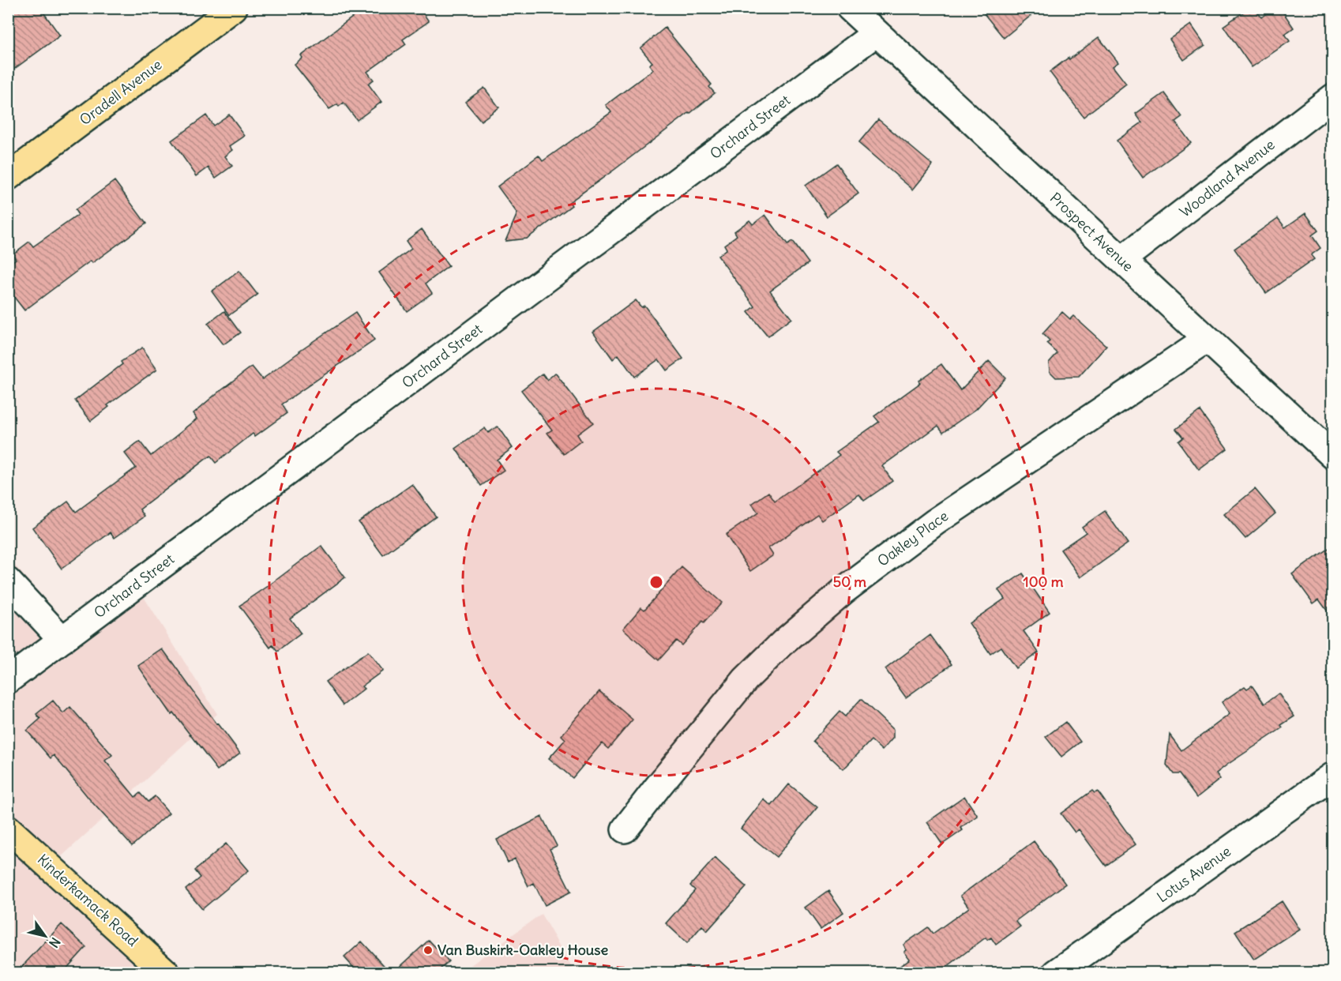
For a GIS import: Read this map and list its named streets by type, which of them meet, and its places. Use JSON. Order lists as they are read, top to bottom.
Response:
{
  "streets": {
    "main road": ["Oradell Avenue", "Kinderkamack Road"],
    "street": [
      "Orchard Street",
      "Woodland Avenue",
      "Prospect Avenue",
      "Oakley Place",
      "Lotus Avenue"
    ]
  },
  "crossings": [
    ["Orchard Street", "Prospect Avenue"],
    ["Woodland Avenue", "Prospect Avenue"],
    ["Prospect Avenue", "Oakley Place"]
  ],
  "places": ["Van Buskirk-Oakley House"],
  "north": "bottom right",
  "rings": ["50 m", "100 m"]
}
